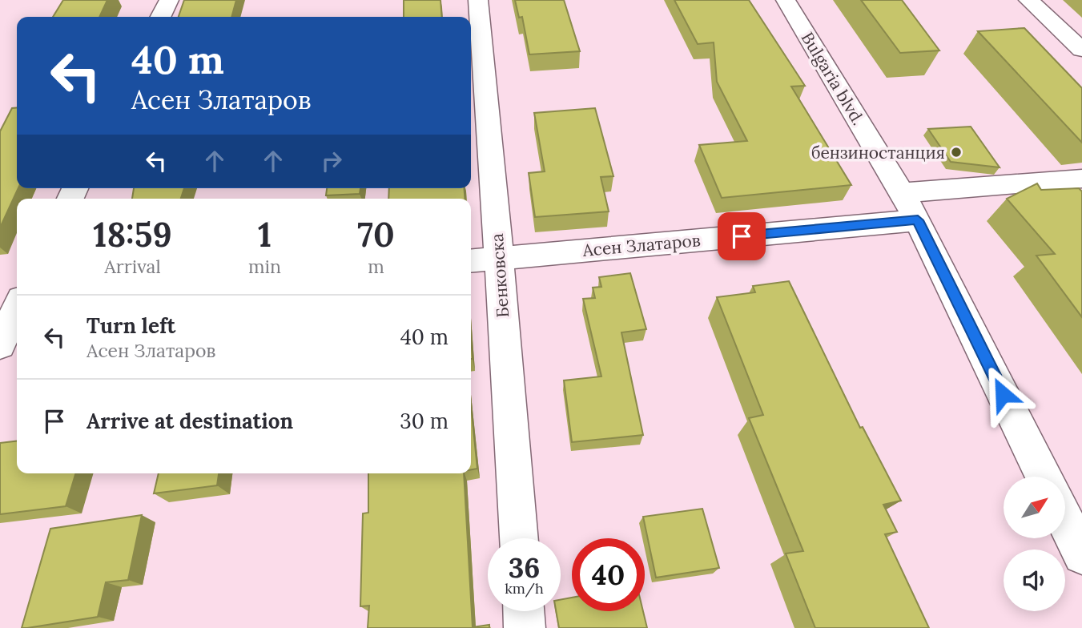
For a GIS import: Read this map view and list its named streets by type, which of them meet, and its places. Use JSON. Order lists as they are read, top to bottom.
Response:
{
  "streets": {
    "street": ["Bulgaria blvd.", "Асен Златаров", "Бенковска"]
  },
  "crossings": [
    ["Bulgaria blvd.", "Асен Златаров"],
    ["Асен Златаров", "Бенковска"]
  ],
  "places": ["бензиностанция"],
  "north": "top right",
  "page": {
    "turn": ["40 m", "Асен Златаров"],
    "eta": [
      "18:59",
      "Arrival",
      "1",
      "min",
      "70",
      "m"
    ],
    "list": [
      {
        "name": "Turn left",
        "note": "Асен Златаров",
        "value": "40 m"
      },
      {
        "name": "Arrive at destination",
        "value": "30 m"
      }
    ],
    "speed": "36 km/h",
    "limit": "40"
  }
}
